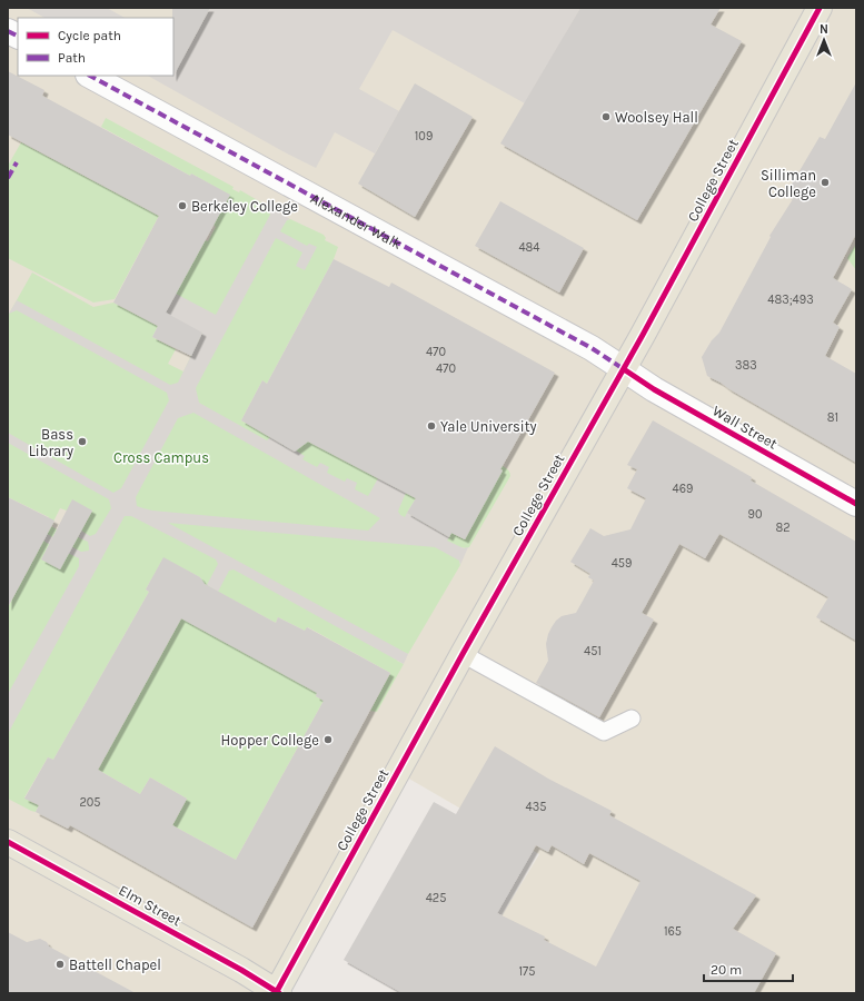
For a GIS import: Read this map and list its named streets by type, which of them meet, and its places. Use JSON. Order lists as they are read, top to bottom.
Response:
{
  "streets": {
    "main road": ["College Street", "Elm Street"],
    "street": ["Alexander Walk", "Wall Street"]
  },
  "crossings": [
    ["College Street", "Alexander Walk"],
    ["College Street", "Wall Street"],
    ["College Street", "Elm Street"],
    ["Alexander Walk", "Wall Street"]
  ],
  "parks": ["Cross Campus"],
  "places": [
    "Woolsey Hall",
    "Silliman College",
    "Berkeley College",
    "Yale University",
    "Bass Library",
    "Hopper College",
    "Battell Chapel"
  ],
  "house_numbers": [
    "109",
    "484",
    "483;493",
    "470",
    "383",
    "470",
    "81",
    "469",
    "90",
    "82",
    "459",
    "451",
    "205",
    "435",
    "425",
    "165",
    "175"
  ],
  "legend": ["Cycle path", "Path"],
  "scale_bar": "20 m",
  "north": "top"
}
